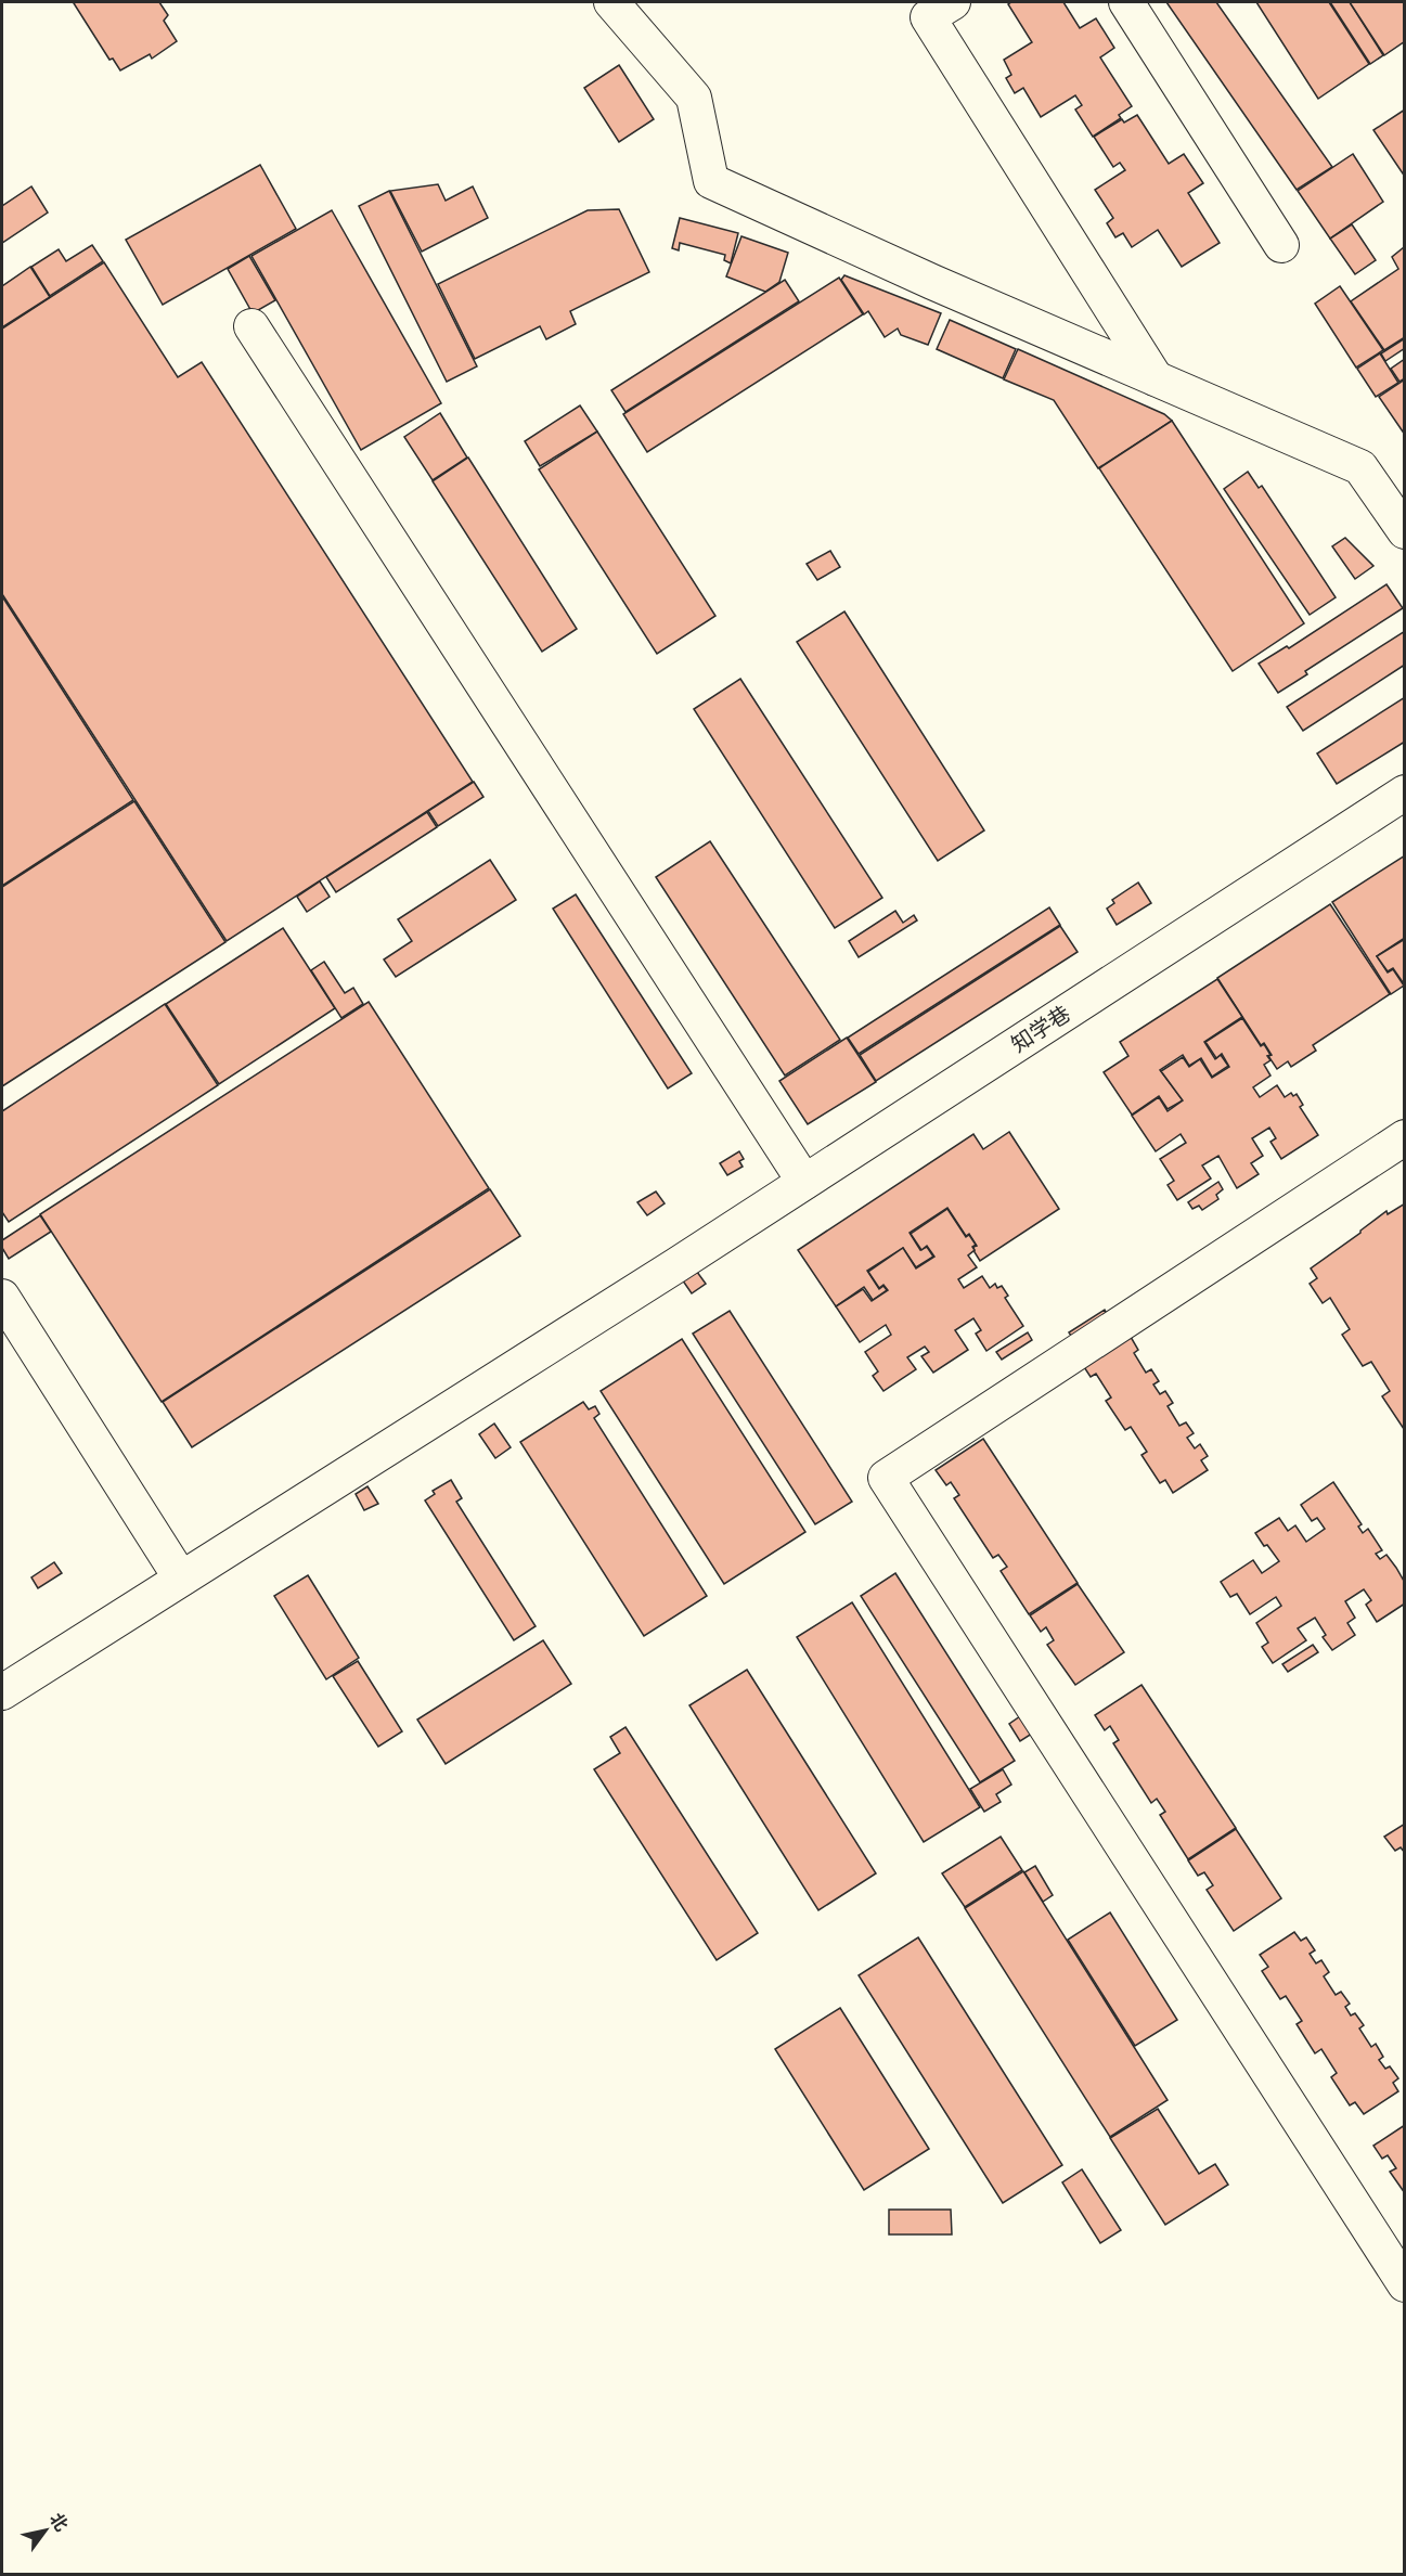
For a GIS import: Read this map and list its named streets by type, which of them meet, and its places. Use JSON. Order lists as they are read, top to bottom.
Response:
{
  "streets": {
    "street": ["知学巷"]
  },
  "north": "top right"
}
